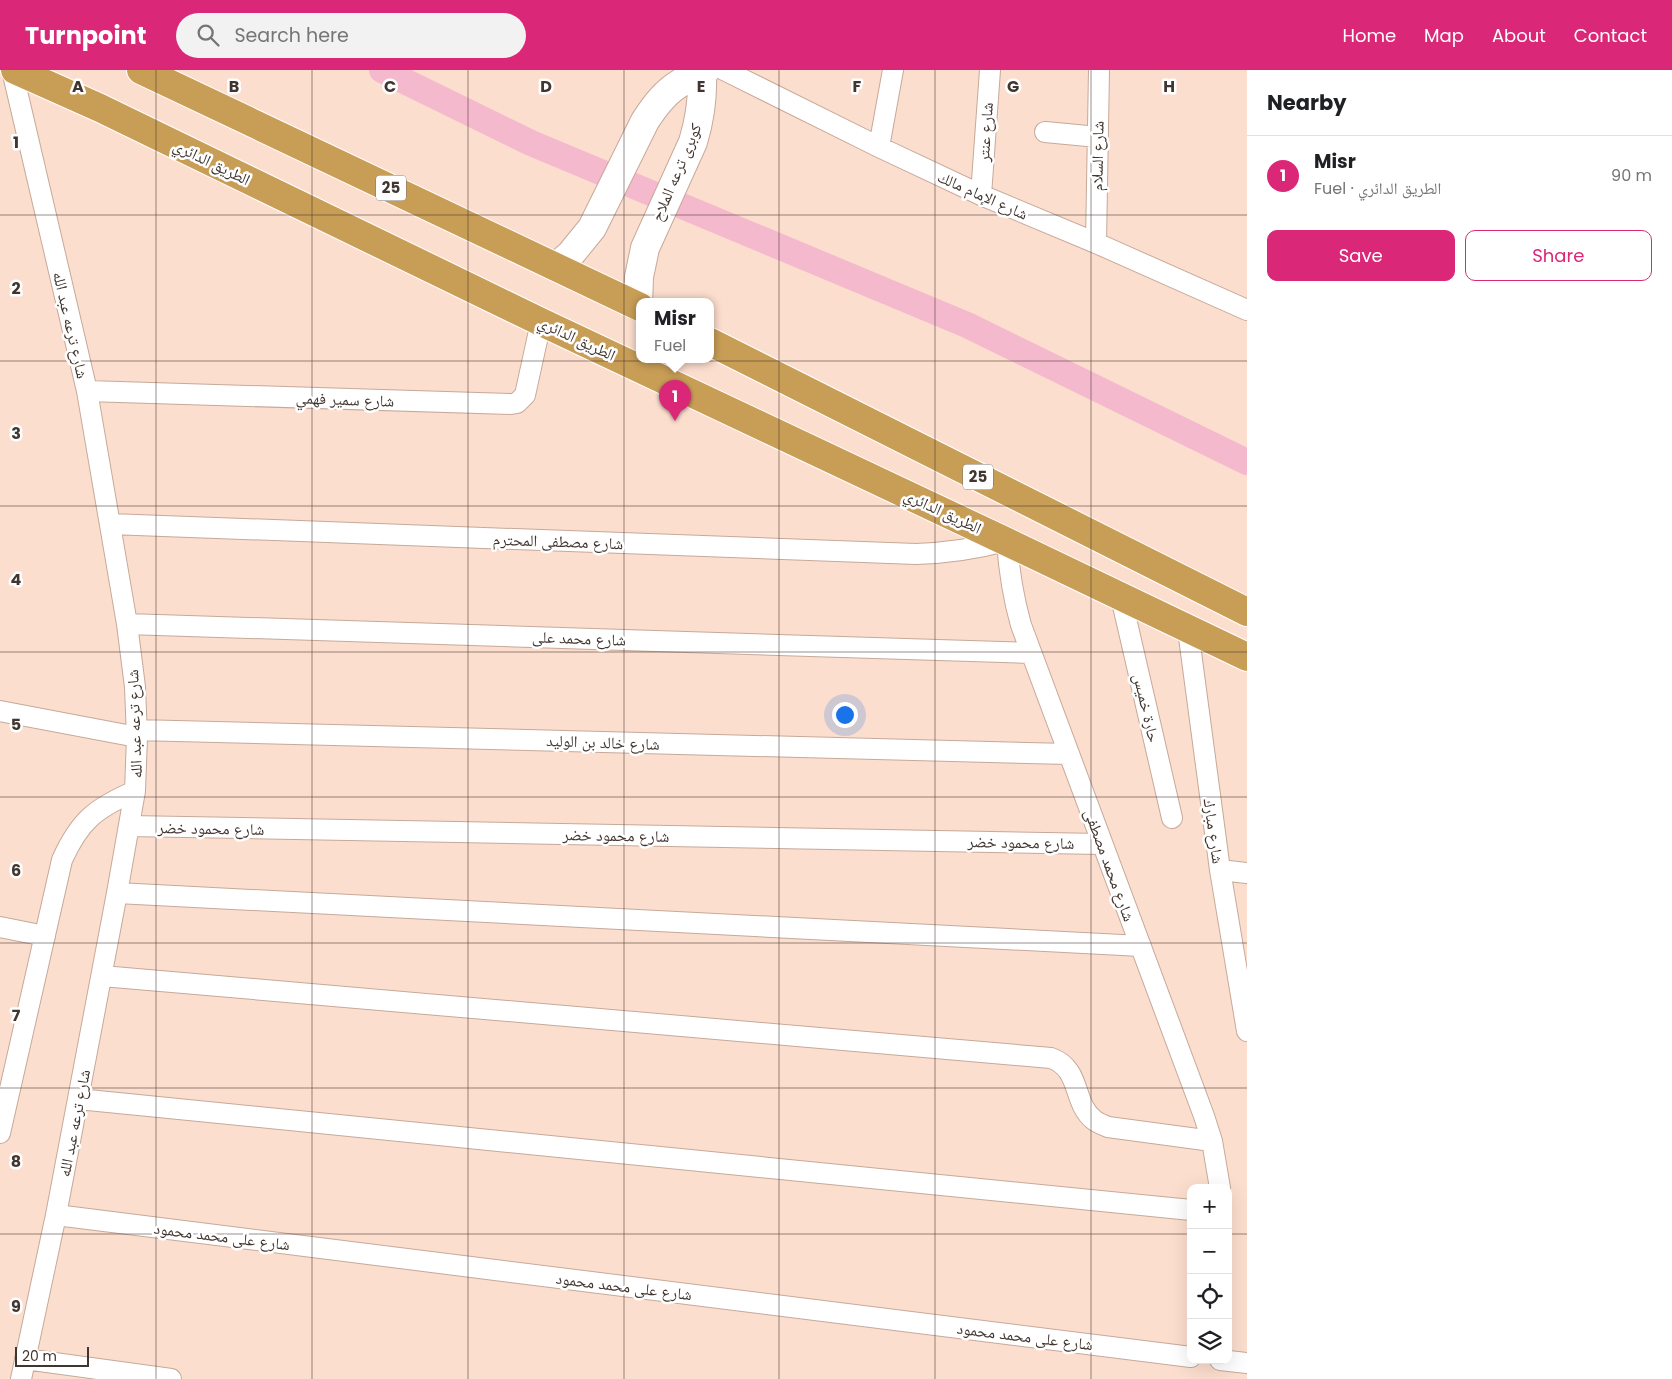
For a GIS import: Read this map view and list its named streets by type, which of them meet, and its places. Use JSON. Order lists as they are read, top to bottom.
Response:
{
  "streets": {
    "highway": ["الطريق الدائري", "25"],
    "main road": ["كوبرى ترعه الملاح"],
    "street": [
      "شارع عنتر",
      "شارع السلام",
      "شارع الإمام مالك",
      "شارع ترعه عبد الله",
      "شارع سمير فهمي",
      "شارع مصطفى المحترم",
      "شارع محمد على",
      "حارة خميس",
      "شارع خالد بن الوليد",
      "شارع محمود خضر",
      "شارع مبارك",
      "شارع محمد مصطفى",
      "شارع على محمد محمود"
    ]
  },
  "crossings": [
    ["شارع عنتر", "شارع الإمام مالك"],
    ["شارع السلام", "شارع الإمام مالك"],
    ["الطريق الدائري", "شارع ترعه عبد الله"],
    ["الطريق الدائري", "شارع سمير فهمي"],
    ["الطريق الدائري", "شارع مصطفى المحترم"],
    ["الطريق الدائري", "حارة خميس"],
    ["الطريق الدائري", "شارع مبارك"],
    ["الطريق الدائري", "شارع محمد مصطفى"],
    ["كوبرى ترعه الملاح", "شارع الإمام مالك"],
    ["شارع ترعه عبد الله", "شارع سمير فهمي"],
    ["شارع ترعه عبد الله", "شارع مصطفى المحترم"],
    ["شارع ترعه عبد الله", "شارع محمد على"],
    ["شارع ترعه عبد الله", "شارع خالد بن الوليد"],
    ["شارع ترعه عبد الله", "شارع محمود خضر"],
    ["شارع ترعه عبد الله", "شارع على محمد محمود"],
    ["شارع مصطفى المحترم", "شارع محمد مصطفى"],
    ["شارع محمد على", "شارع محمد مصطفى"],
    ["شارع خالد بن الوليد", "شارع محمد مصطفى"],
    ["شارع محمود خضر", "شارع محمد مصطفى"]
  ],
  "scale_bar": "20 m",
  "page": {
    "header": "Turnpoint",
    "search": "Search here",
    "nav": [
      "Home",
      "Map",
      "About",
      "Contact"
    ],
    "heading": "Nearby",
    "list": [
      {
        "mark": "1",
        "name": "Misr",
        "note": "Fuel · الطريق الدائري",
        "value": "90 m"
      }
    ],
    "buttons": ["Save", "Share"],
    "popup": ["Misr", "Fuel"],
    "pins": "1",
    "map_buttons": ["+", "−"],
    "scale": "20 m"
  },
  "grid": {
    "columns": [
      "A",
      "B",
      "C",
      "D",
      "E",
      "F",
      "G",
      "H"
    ],
    "rows": [
      "1",
      "2",
      "3",
      "4",
      "5",
      "6",
      "7",
      "8",
      "9"
    ]
  }
}
